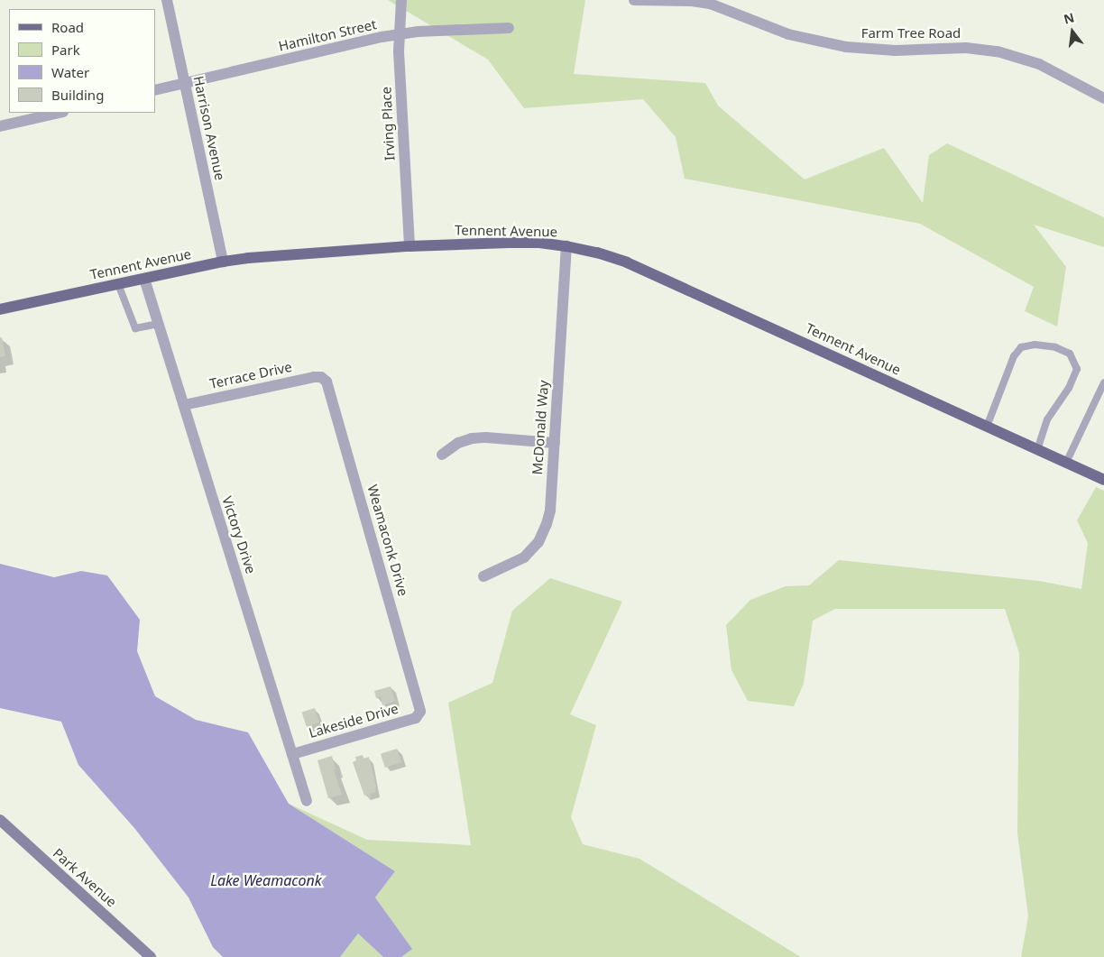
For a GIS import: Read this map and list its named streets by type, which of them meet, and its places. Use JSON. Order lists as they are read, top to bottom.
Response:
{
  "streets": {
    "main road": ["Tennent Avenue"],
    "street": [
      "Farm Tree Road",
      "Hamilton Street",
      "Irving Place",
      "Harrison Avenue",
      "Terrace Drive",
      "McDonald Way",
      "Victory Drive",
      "Weamaconk Drive",
      "Lakeside Drive",
      "Park Avenue"
    ]
  },
  "crossings": [
    ["Hamilton Street", "Irving Place"],
    ["Hamilton Street", "Harrison Avenue"],
    ["Irving Place", "Tennent Avenue"],
    ["Harrison Avenue", "Tennent Avenue"],
    ["Tennent Avenue", "McDonald Way"],
    ["Tennent Avenue", "Victory Drive"],
    ["Terrace Drive", "Victory Drive"],
    ["Terrace Drive", "Weamaconk Drive"],
    ["Victory Drive", "Lakeside Drive"],
    ["Weamaconk Drive", "Lakeside Drive"]
  ],
  "water": ["Lake Weamaconk"],
  "legend": [
    "Road",
    "Park",
    "Water",
    "Building"
  ],
  "north": "top"
}
